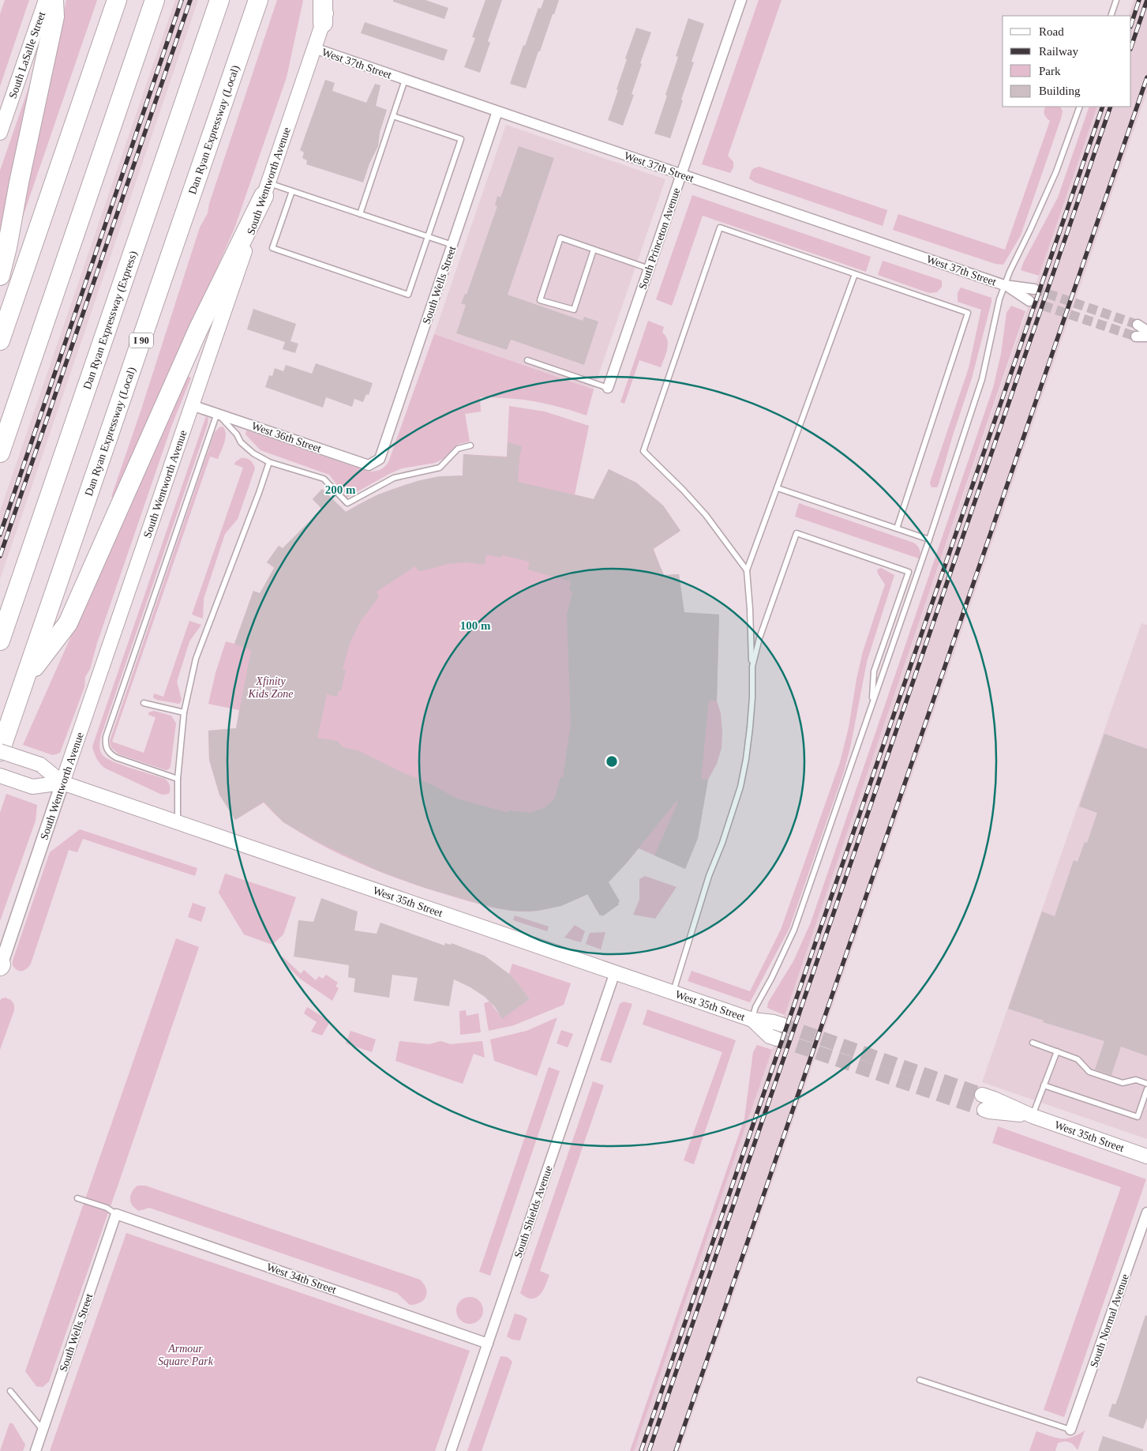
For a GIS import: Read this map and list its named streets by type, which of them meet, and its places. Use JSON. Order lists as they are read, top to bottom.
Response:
{
  "streets": {
    "highway": ["Dan Ryan Expressway (Local)", "Dan Ryan Expressway (Express)", "I 90"],
    "main road": ["South LaSalle Street", "South Wentworth Avenue", "West 35th Street"],
    "street": [
      "West 37th Street",
      "South Princeton Avenue",
      "South Wells Street",
      "West 36th Street",
      "South Shields Avenue",
      "West 34th Street",
      "South Normal Avenue"
    ]
  },
  "crossings": [
    ["West 37th Street", "South Wentworth Avenue"],
    ["West 37th Street", "South Princeton Avenue"],
    ["West 37th Street", "South Wells Street"],
    ["Dan Ryan Expressway (Local)", "West 35th Street"],
    ["South Wentworth Avenue", "West 36th Street"],
    ["South Wentworth Avenue", "West 35th Street"],
    ["South Wells Street", "West 36th Street"],
    ["South Wells Street", "West 34th Street"],
    ["West 35th Street", "South Shields Avenue"],
    ["South Shields Avenue", "West 34th Street"]
  ],
  "parks": ["Xfinity Kids Zone", "Armour Square Park"],
  "legend": [
    "Road",
    "Railway",
    "Park",
    "Building"
  ],
  "rings": ["200 m", "100 m"]
}
